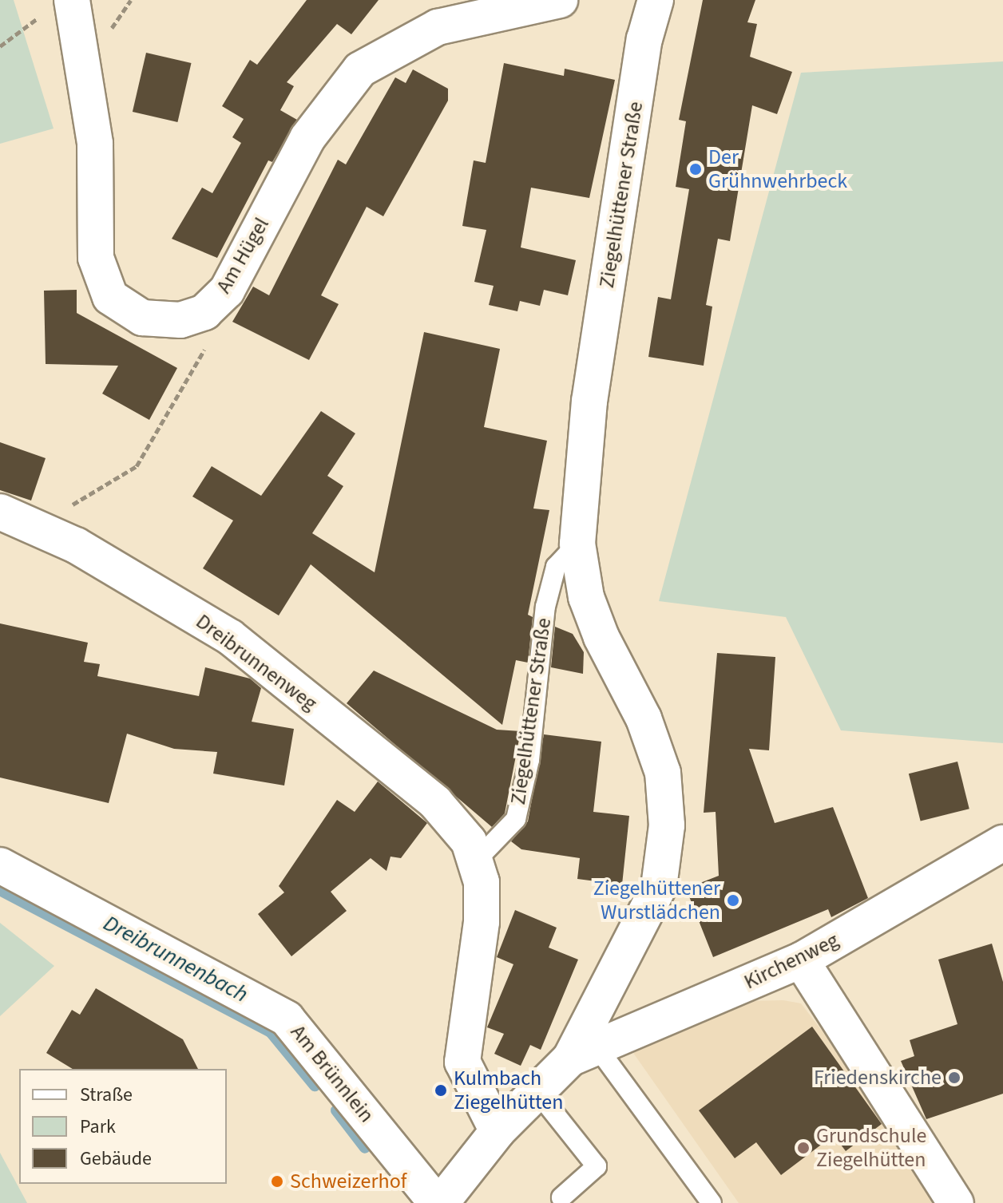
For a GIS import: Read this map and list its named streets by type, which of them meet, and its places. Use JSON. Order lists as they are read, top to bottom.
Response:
{
  "streets": {
    "street": [
      "Ziegelhüttener Straße",
      "Am Hügel",
      "Dreibrunnenweg",
      "Kirchenweg",
      "Am Brünnlein"
    ]
  },
  "crossings": [
    ["Ziegelhüttener Straße", "Dreibrunnenweg"],
    ["Ziegelhüttener Straße", "Kirchenweg"],
    ["Ziegelhüttener Straße", "Am Brünnlein"]
  ],
  "water": ["Dreibrunnenbach"],
  "places": [
    "Der Grühnwehrbeck",
    "Ziegelhüttener Wurstlädchen",
    "Friedenskirche",
    "Kulmbach Ziegelhütten",
    "Grundschule Ziegelhütten",
    "Schweizerhof"
  ],
  "legend": ["Straße", "Park", "Gebäude"]
}
